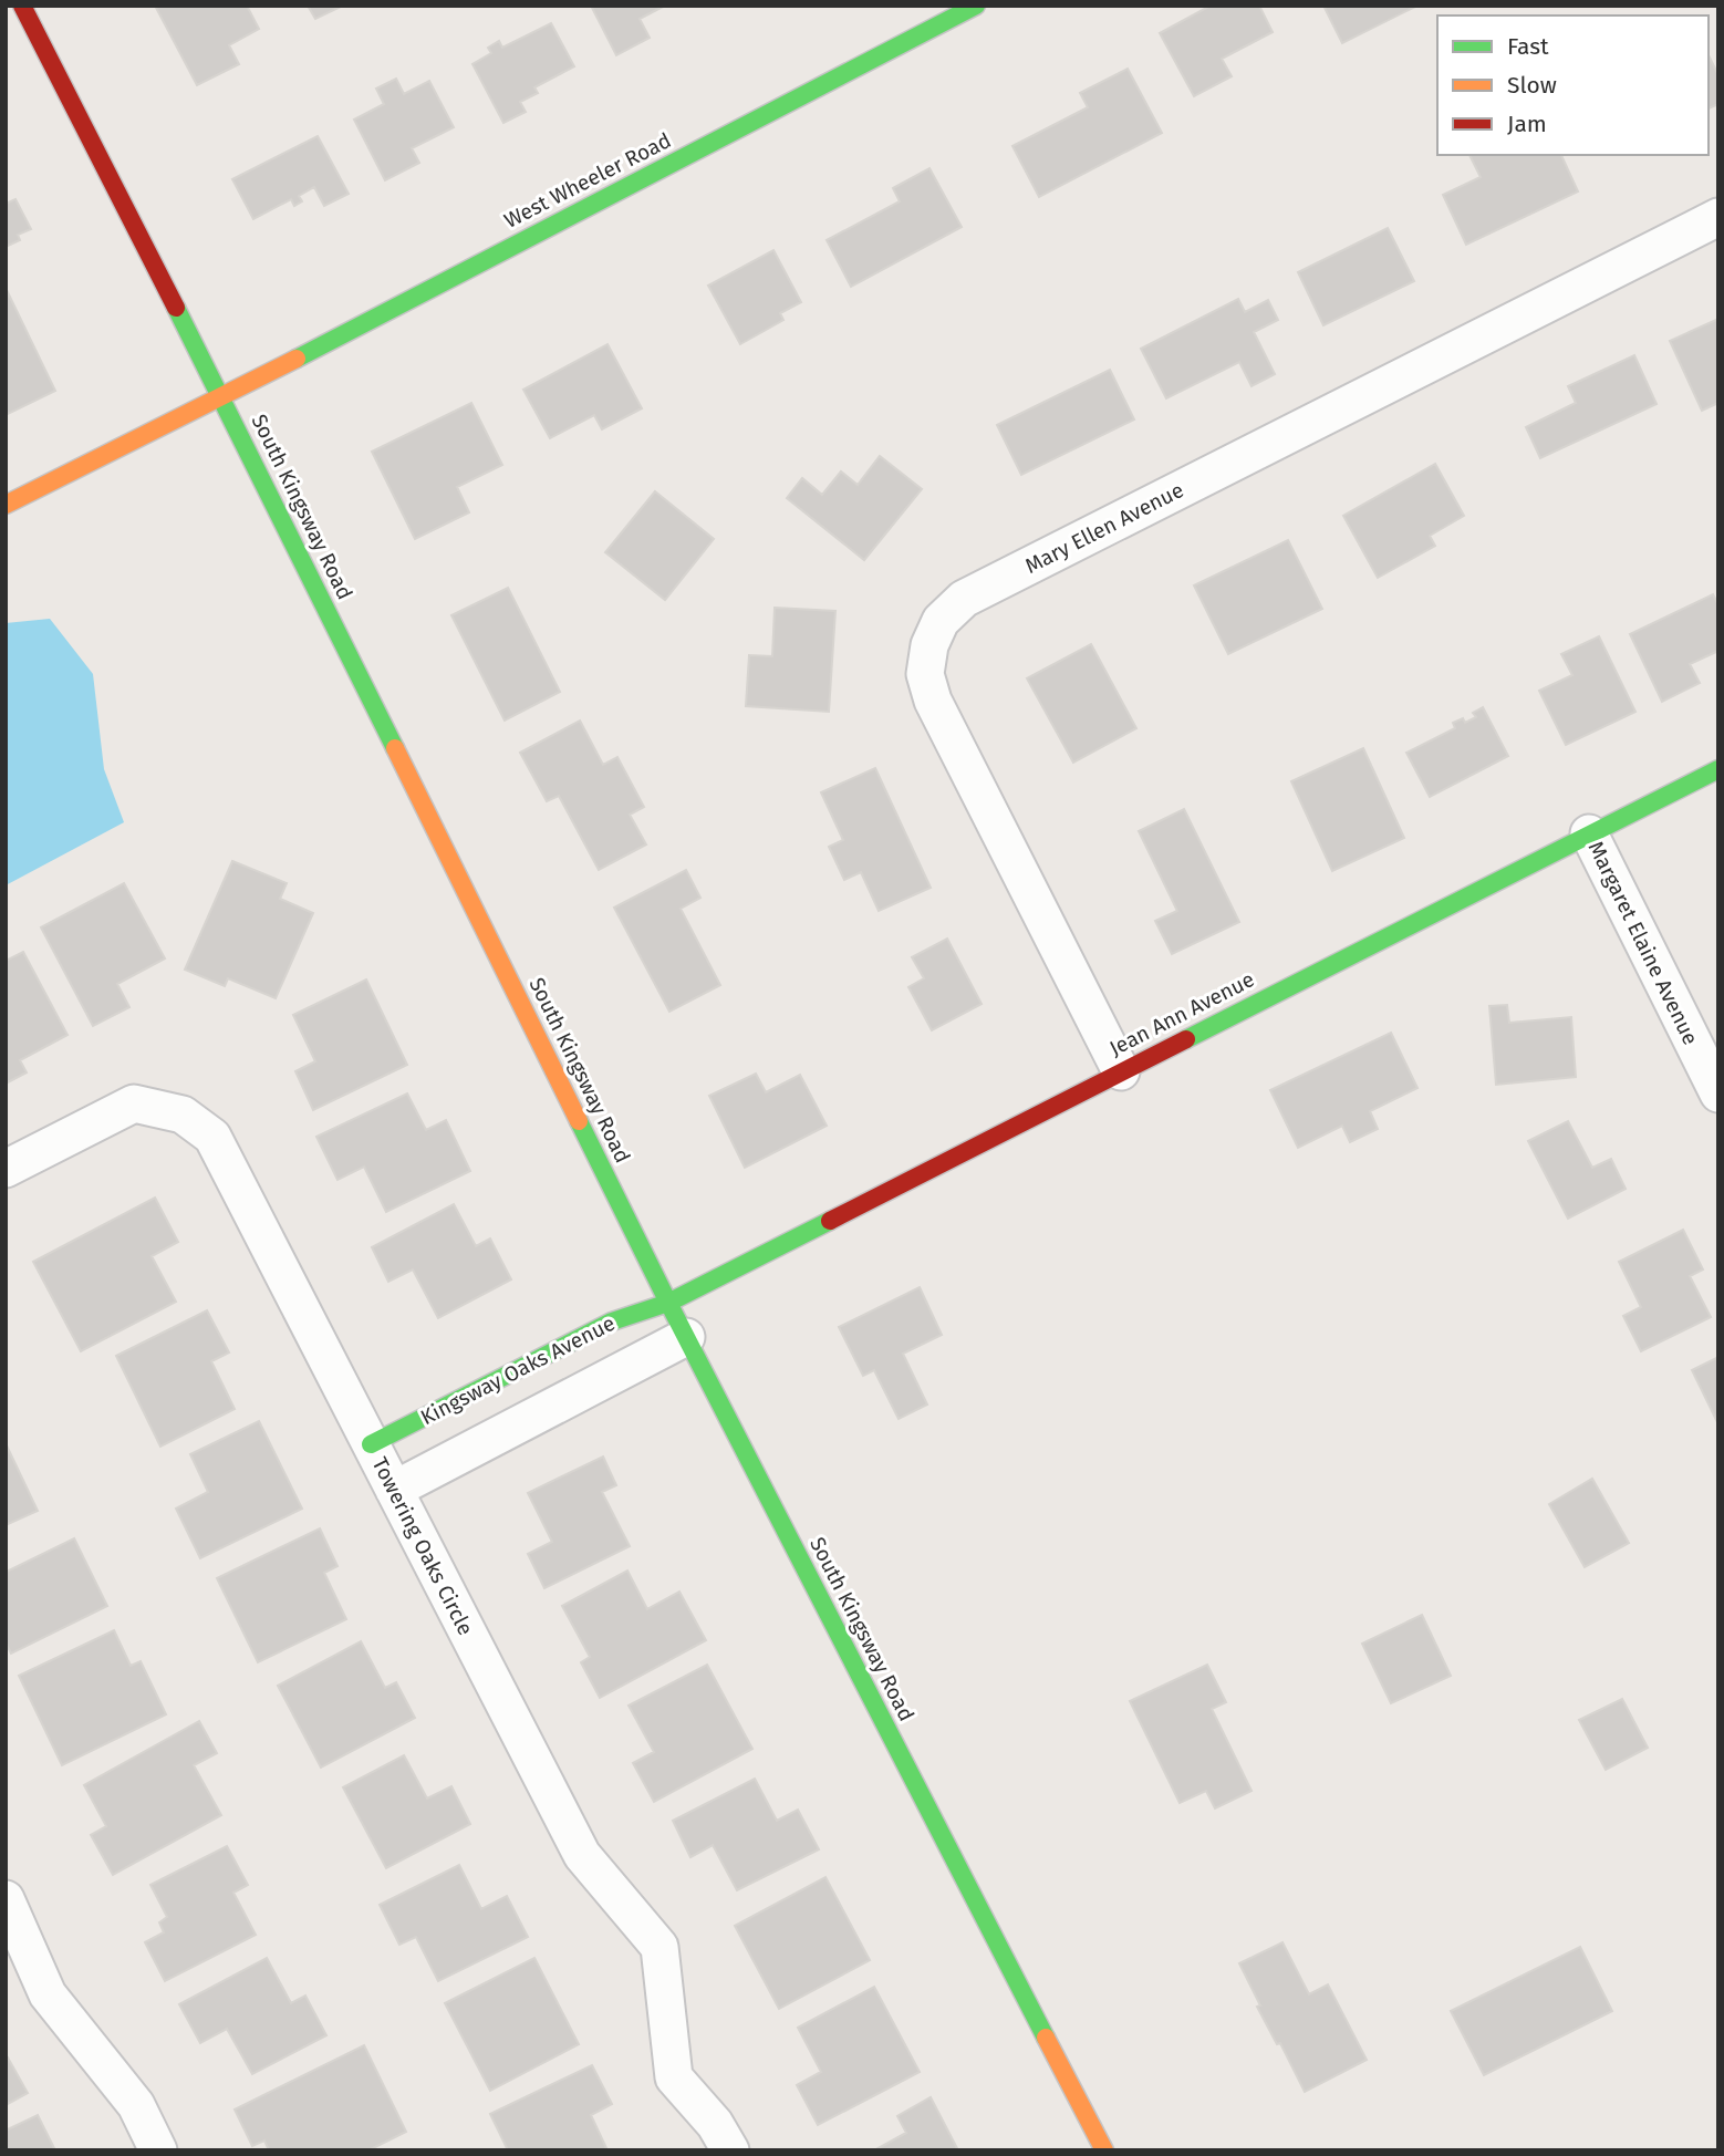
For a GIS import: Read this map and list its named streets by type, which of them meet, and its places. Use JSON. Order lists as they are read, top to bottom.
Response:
{
  "streets": {
    "street": [
      "West Wheeler Road",
      "South Kingsway Road",
      "Mary Ellen Avenue",
      "Margaret Elaine Avenue",
      "Jean Ann Avenue",
      "Kingsway Oaks Avenue",
      "Towering Oaks Circle"
    ]
  },
  "crossings": [
    ["West Wheeler Road", "South Kingsway Road"],
    ["South Kingsway Road", "Jean Ann Avenue"],
    ["South Kingsway Road", "Kingsway Oaks Avenue"],
    ["Mary Ellen Avenue", "Jean Ann Avenue"],
    ["Margaret Elaine Avenue", "Jean Ann Avenue"],
    ["Jean Ann Avenue", "Kingsway Oaks Avenue"],
    ["Kingsway Oaks Avenue", "Towering Oaks Circle"]
  ],
  "legend": ["Fast", "Slow", "Jam"]
}
